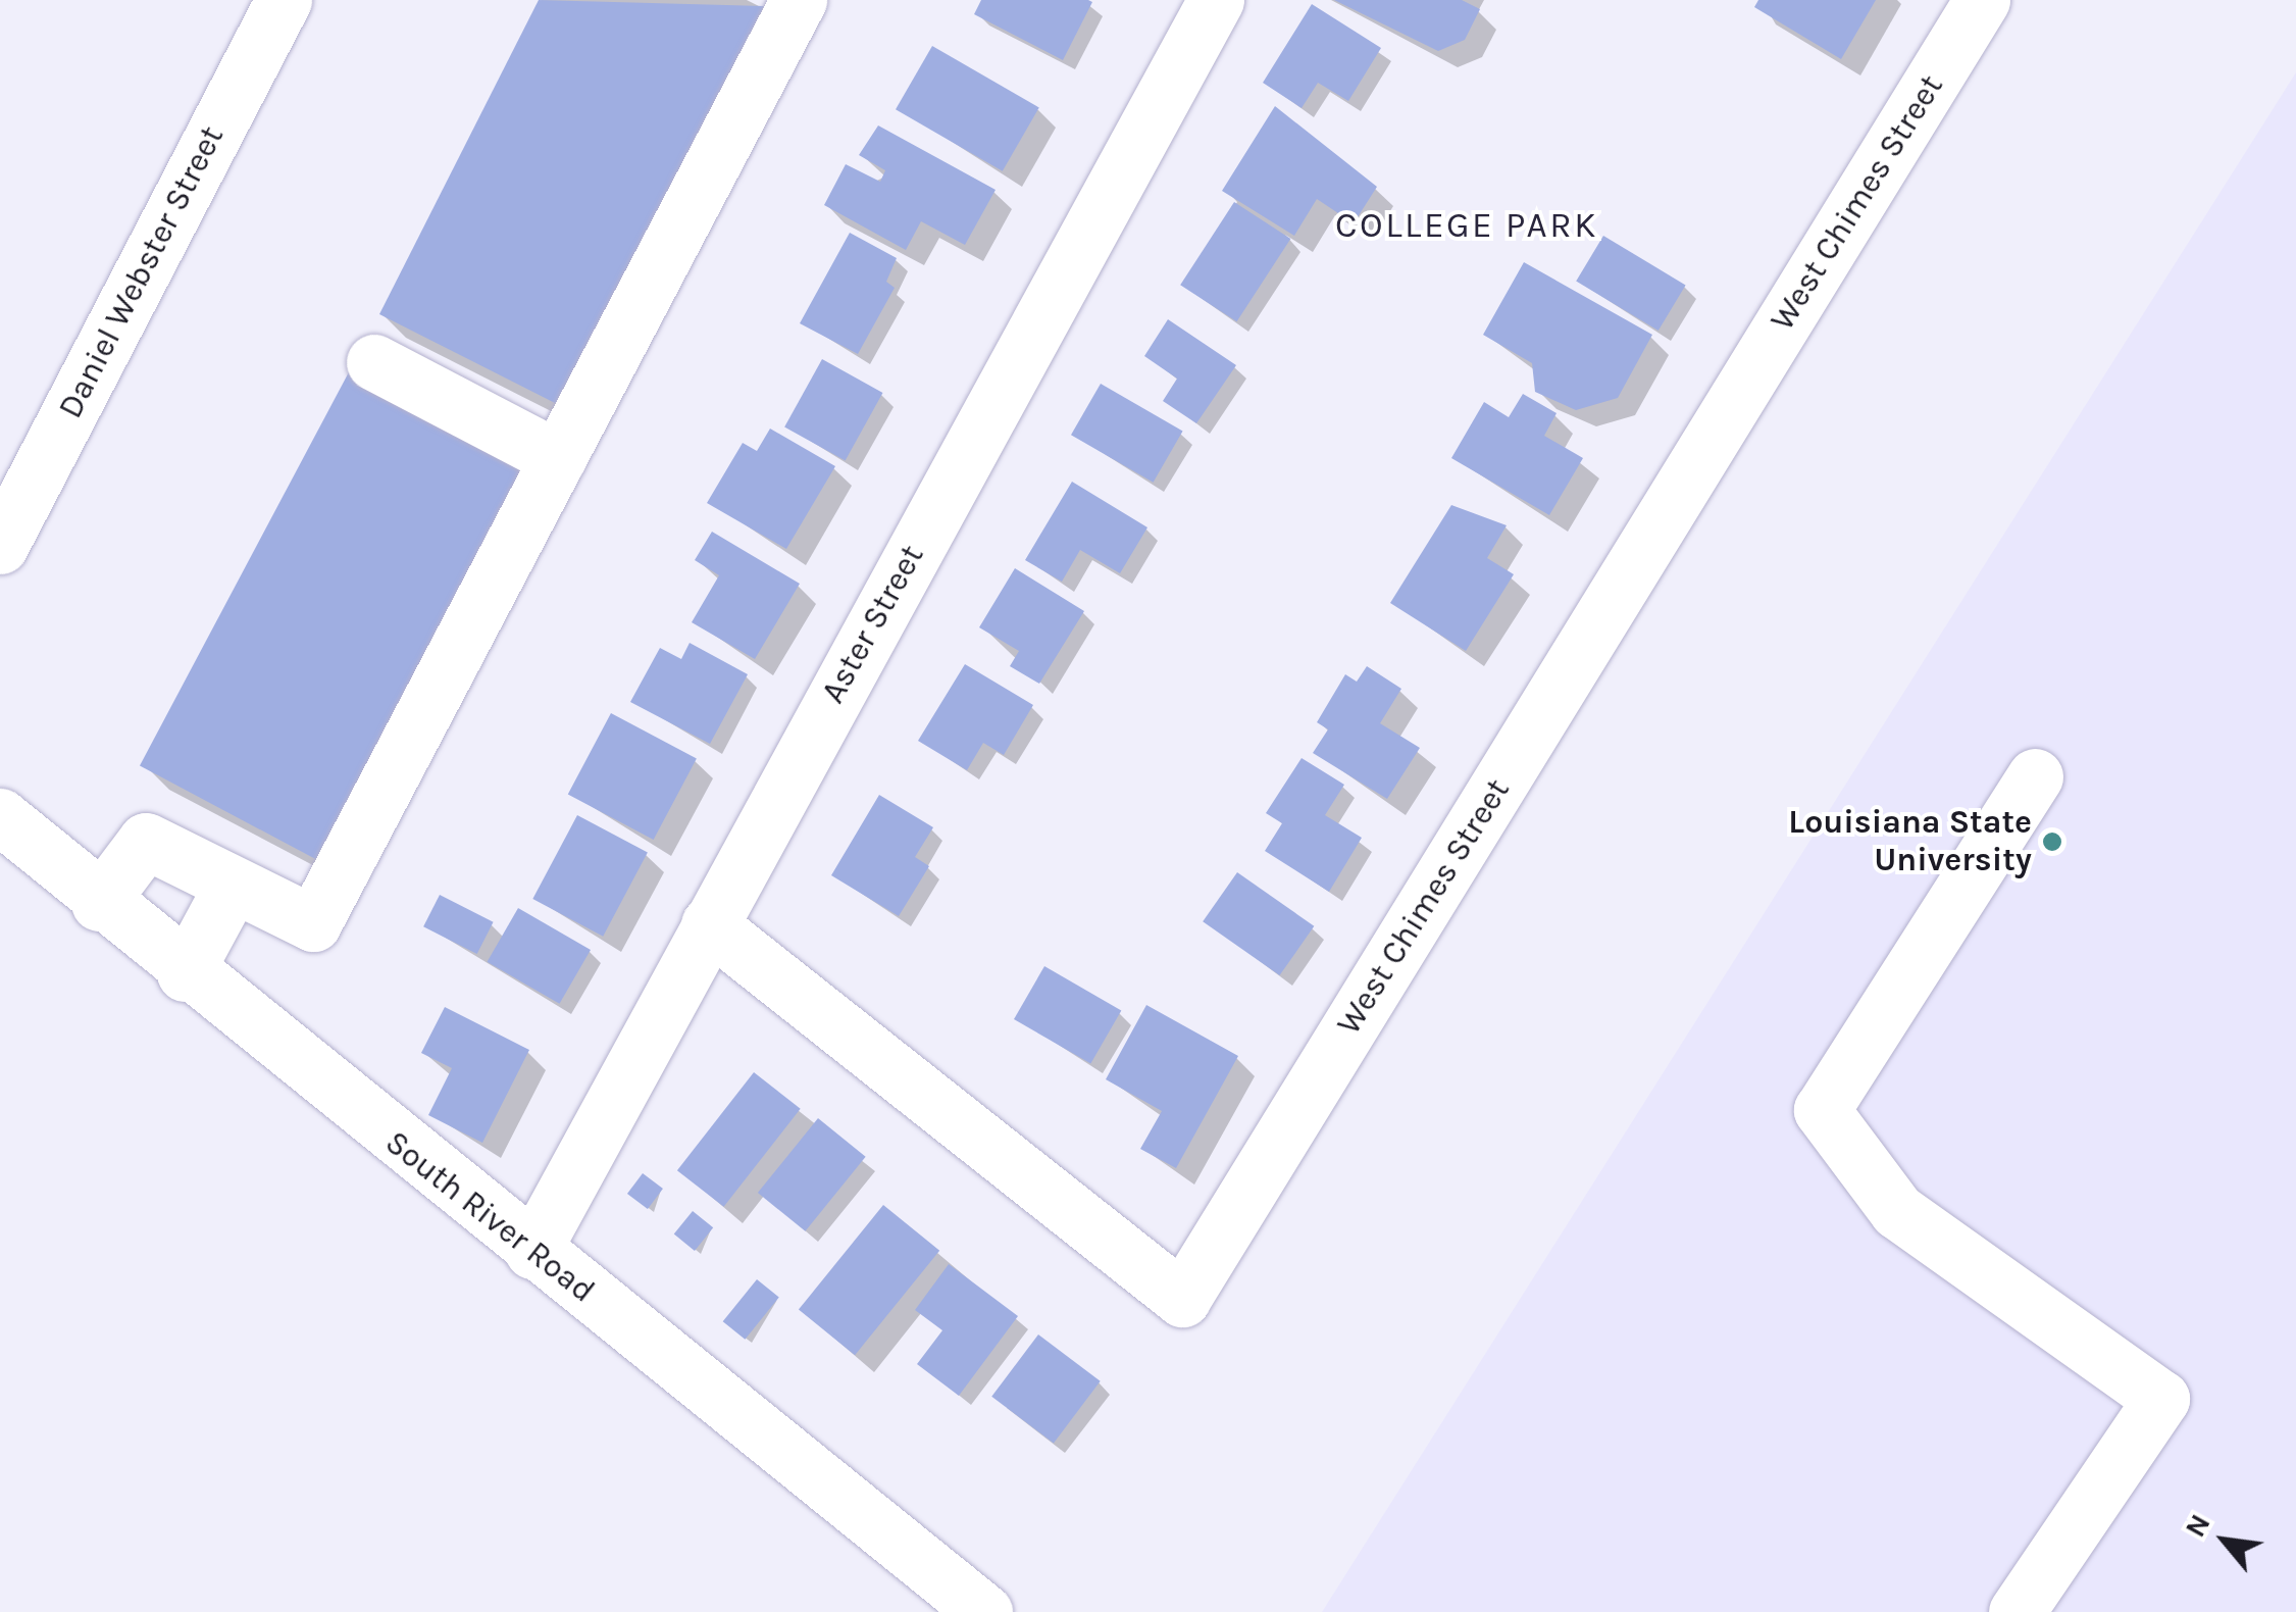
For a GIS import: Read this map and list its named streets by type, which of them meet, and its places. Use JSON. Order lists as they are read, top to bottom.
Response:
{
  "streets": {
    "street": [
      "West Chimes Street",
      "Daniel Webster Street",
      "Aster Street",
      "South River Road"
    ]
  },
  "crossings": [
    ["West Chimes Street", "Aster Street"],
    ["Aster Street", "South River Road"]
  ],
  "districts": ["COLLEGE PARK"],
  "places": ["Louisiana State University"],
  "north": "top left"
}
